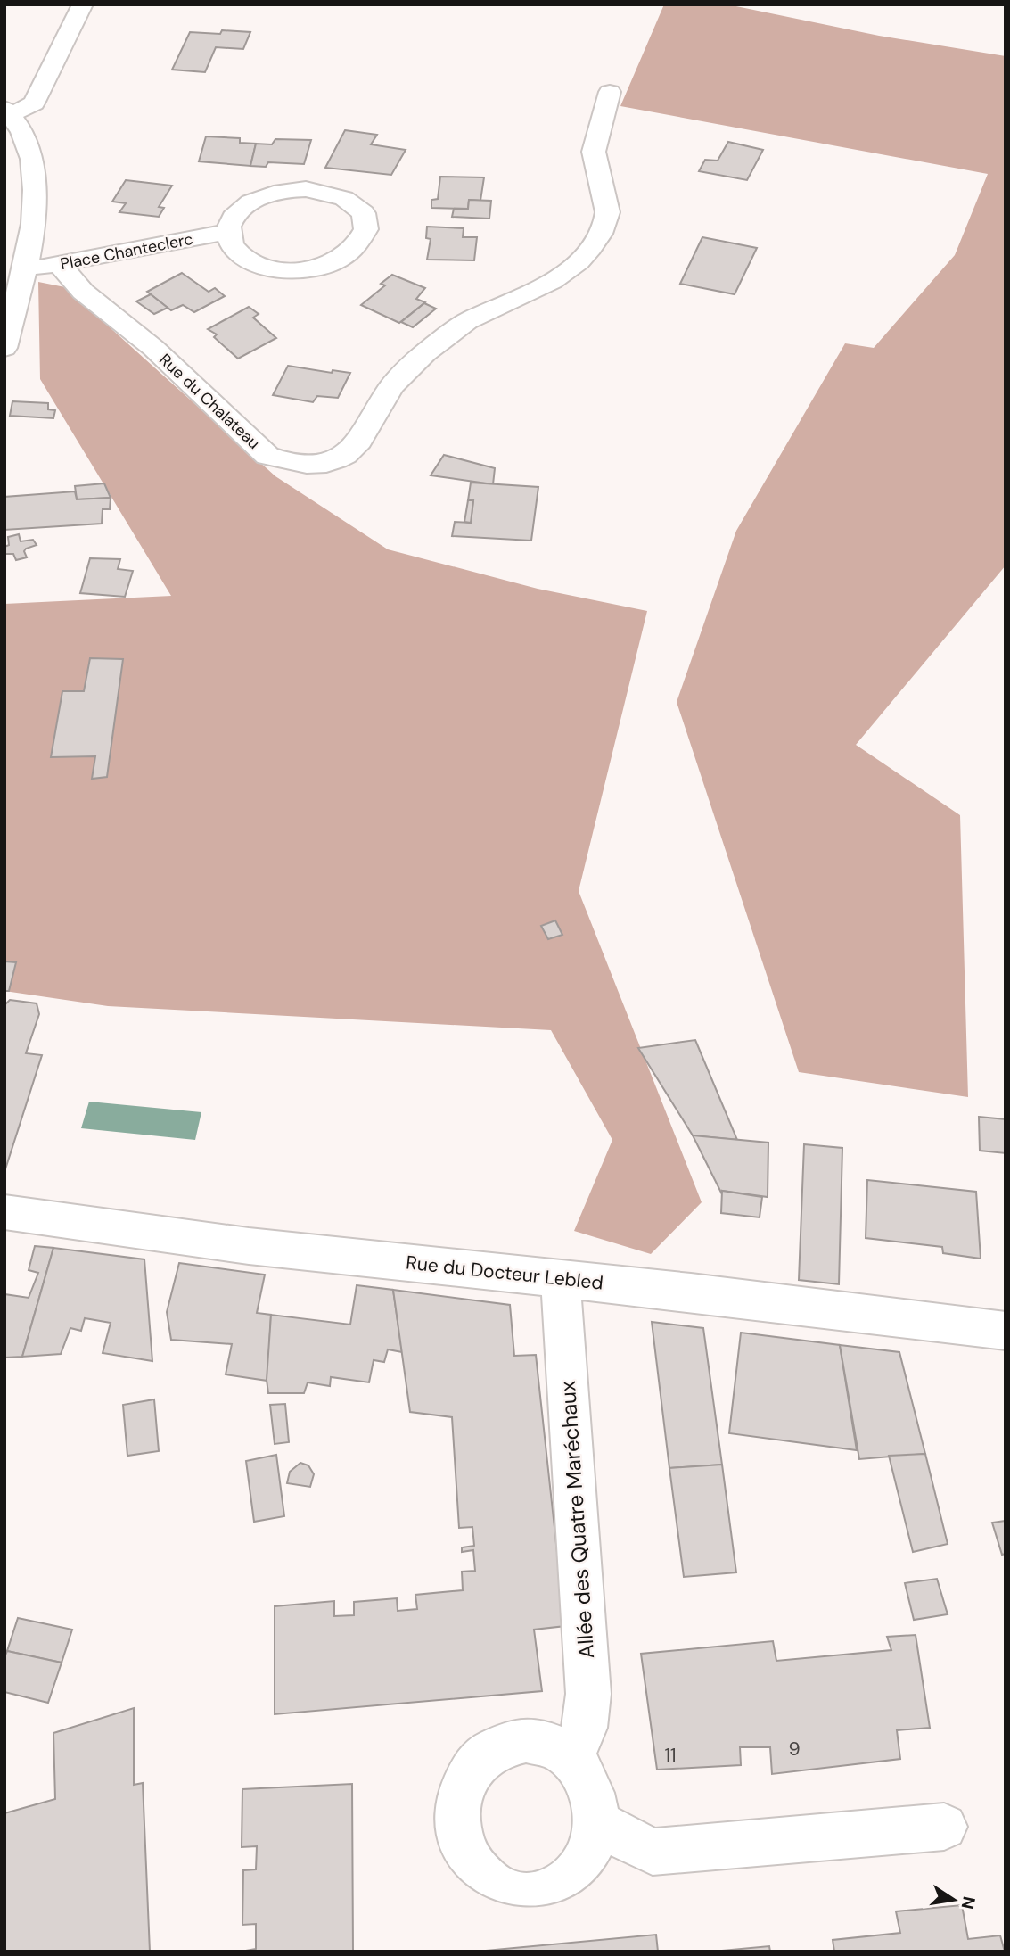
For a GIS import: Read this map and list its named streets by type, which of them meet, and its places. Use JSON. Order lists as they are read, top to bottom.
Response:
{
  "streets": {
    "street": [
      "Place Chanteclerc",
      "Rue du Chalateau",
      "Rue du Docteur Lebled",
      "Allée des Quatre Maréchaux"
    ]
  },
  "crossings": [
    ["Place Chanteclerc", "Rue du Chalateau"],
    ["Rue du Docteur Lebled", "Allée des Quatre Maréchaux"]
  ],
  "house_numbers": ["9", "11"],
  "north": "right"
}
